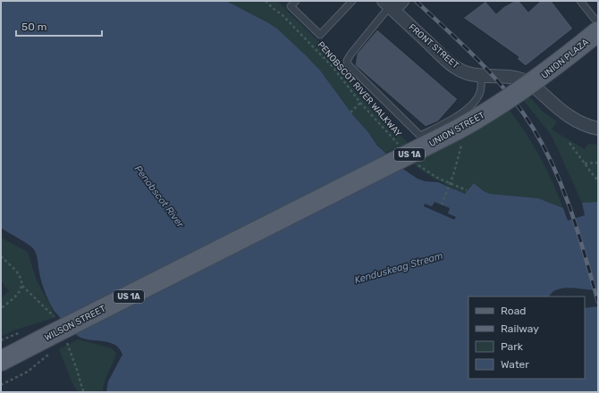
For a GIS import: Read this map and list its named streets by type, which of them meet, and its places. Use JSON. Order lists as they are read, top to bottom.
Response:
{
  "streets": {
    "main road": ["UNION STREET", "US 1A", "WILSON STREET"],
    "street": ["FRONT STREET", "UNION PLAZA"],
    "path": ["PENOBSCOT RIVER WALKWAY"]
  },
  "crossings": [
    ["FRONT STREET", "UNION PLAZA"],
    ["UNION PLAZA", "UNION STREET"],
    ["UNION STREET", "WILSON STREET"]
  ],
  "water": ["Penobscot River", "Kenduskeag Stream"],
  "legend": [
    "Road",
    "Railway",
    "Park",
    "Water"
  ],
  "scale_bar": "50 m"
}
